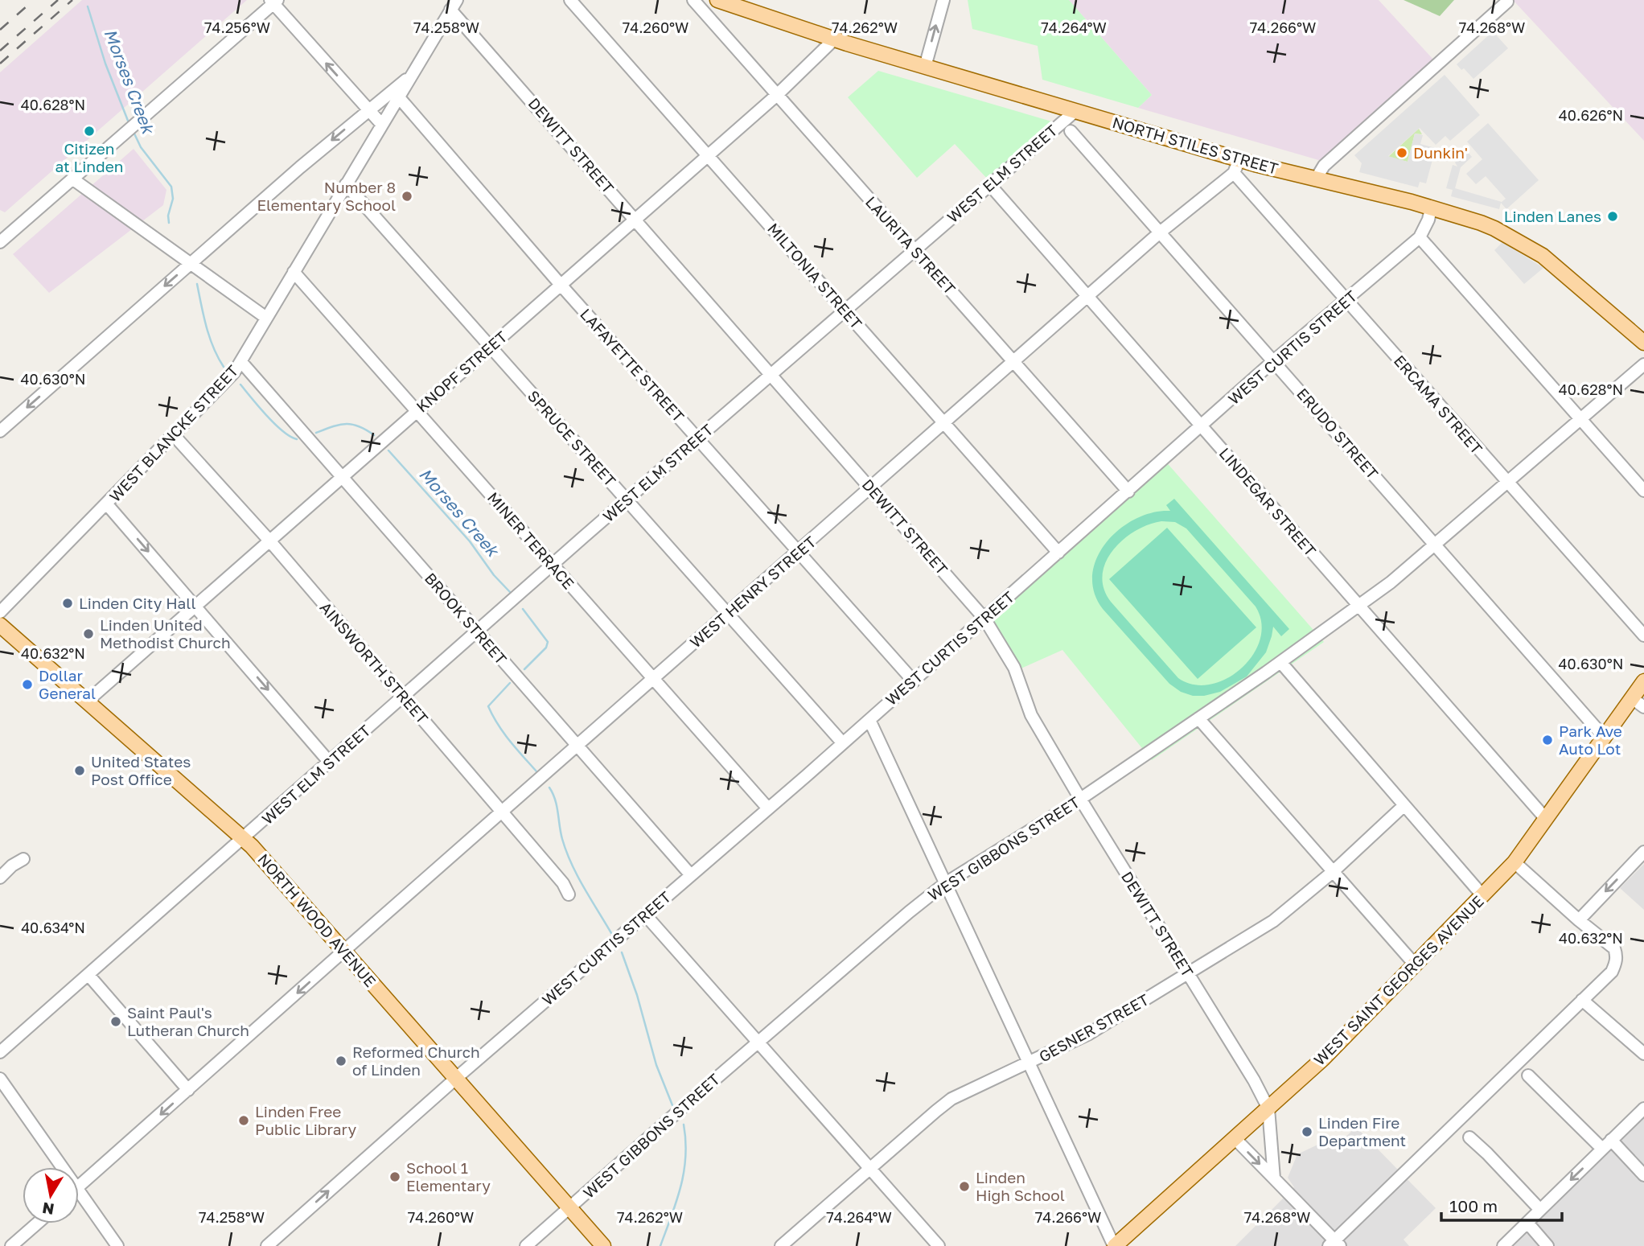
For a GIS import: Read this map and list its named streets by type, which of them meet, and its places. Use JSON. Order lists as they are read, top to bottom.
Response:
{
  "streets": {
    "main road": ["NORTH STILES STREET", "NORTH WOOD AVENUE", "WEST SAINT GEORGES AVENUE"],
    "street": [
      "DEWITT STREET",
      "WEST ELM STREET",
      "LAURITA STREET",
      "MILTONIA STREET",
      "WEST CURTIS STREET",
      "LAFAYETTE STREET",
      "KNOPF STREET",
      "ERCAMA STREET",
      "WEST BLANCKE STREET",
      "ERUDO STREET",
      "SPRUCE STREET",
      "LINDEGAR STREET",
      "MINER TERRACE",
      "WEST HENRY STREET",
      "BROOK STREET",
      "AINSWORTH STREET",
      "WEST GIBBONS STREET",
      "GESNER STREET"
    ]
  },
  "crossings": [
    ["DEWITT STREET", "WEST ELM STREET"],
    ["DEWITT STREET", "WEST CURTIS STREET"],
    ["DEWITT STREET", "KNOPF STREET"],
    ["DEWITT STREET", "WEST BLANCKE STREET"],
    ["DEWITT STREET", "WEST HENRY STREET"],
    ["DEWITT STREET", "WEST GIBBONS STREET"],
    ["DEWITT STREET", "WEST SAINT GEORGES AVENUE"],
    ["DEWITT STREET", "GESNER STREET"],
    ["NORTH STILES STREET", "WEST ELM STREET"],
    ["NORTH STILES STREET", "WEST CURTIS STREET"],
    ["NORTH STILES STREET", "KNOPF STREET"],
    ["NORTH STILES STREET", "ERCAMA STREET"],
    ["NORTH STILES STREET", "WEST HENRY STREET"],
    ["WEST ELM STREET", "LAURITA STREET"],
    ["WEST ELM STREET", "MILTONIA STREET"],
    ["WEST ELM STREET", "LAFAYETTE STREET"],
    ["WEST ELM STREET", "SPRUCE STREET"],
    ["WEST ELM STREET", "LINDEGAR STREET"],
    ["WEST ELM STREET", "MINER TERRACE"],
    ["WEST ELM STREET", "BROOK STREET"],
    ["WEST ELM STREET", "AINSWORTH STREET"],
    ["WEST ELM STREET", "NORTH WOOD AVENUE"],
    ["LAURITA STREET", "WEST CURTIS STREET"],
    ["LAURITA STREET", "KNOPF STREET"],
    ["LAURITA STREET", "WEST HENRY STREET"],
    ["MILTONIA STREET", "WEST CURTIS STREET"],
    ["MILTONIA STREET", "KNOPF STREET"],
    ["MILTONIA STREET", "WEST HENRY STREET"],
    ["WEST CURTIS STREET", "LAFAYETTE STREET"],
    ["WEST CURTIS STREET", "ERCAMA STREET"],
    ["WEST CURTIS STREET", "ERUDO STREET"],
    ["WEST CURTIS STREET", "SPRUCE STREET"],
    ["WEST CURTIS STREET", "LINDEGAR STREET"],
    ["WEST CURTIS STREET", "MINER TERRACE"],
    ["WEST CURTIS STREET", "BROOK STREET"],
    ["WEST CURTIS STREET", "NORTH WOOD AVENUE"],
    ["LAFAYETTE STREET", "KNOPF STREET"],
    ["LAFAYETTE STREET", "WEST BLANCKE STREET"],
    ["LAFAYETTE STREET", "WEST HENRY STREET"],
    ["KNOPF STREET", "SPRUCE STREET"],
    ["KNOPF STREET", "MINER TERRACE"],
    ["KNOPF STREET", "BROOK STREET"],
    ["KNOPF STREET", "AINSWORTH STREET"],
    ["KNOPF STREET", "NORTH WOOD AVENUE"],
    ["ERCAMA STREET", "WEST HENRY STREET"],
    ["ERCAMA STREET", "WEST GIBBONS STREET"],
    ["WEST BLANCKE STREET", "SPRUCE STREET"],
    ["WEST BLANCKE STREET", "MINER TERRACE"],
    ["WEST BLANCKE STREET", "BROOK STREET"],
    ["WEST BLANCKE STREET", "AINSWORTH STREET"],
    ["ERUDO STREET", "WEST HENRY STREET"],
    ["ERUDO STREET", "WEST GIBBONS STREET"],
    ["ERUDO STREET", "WEST SAINT GEORGES AVENUE"],
    ["SPRUCE STREET", "WEST HENRY STREET"],
    ["LINDEGAR STREET", "WEST HENRY STREET"],
    ["LINDEGAR STREET", "WEST GIBBONS STREET"],
    ["LINDEGAR STREET", "WEST SAINT GEORGES AVENUE"],
    ["MINER TERRACE", "WEST HENRY STREET"],
    ["WEST HENRY STREET", "BROOK STREET"],
    ["WEST HENRY STREET", "AINSWORTH STREET"],
    ["WEST HENRY STREET", "NORTH WOOD AVENUE"],
    ["WEST GIBBONS STREET", "NORTH WOOD AVENUE"]
  ],
  "water": ["Morses Creek"],
  "places": [
    "Citizen at Linden",
    "Dunkin'",
    "Number 8 Elementary School",
    "Linden Lanes",
    "Linden City Hall",
    "Linden United Methodist Church",
    "Dollar General",
    "Park Ave Auto Lot",
    "United States Post Office",
    "Saint Paul's Lutheran Church",
    "Reformed Church of Linden",
    "Linden Free Public Library",
    "Linden Fire Department",
    "School 1 Elementary",
    "Linden High School"
  ],
  "scale_bar": "100 m",
  "north": "bottom",
  "coordinates": [
    "74.256°W",
    "74.258°W",
    "74.260°W",
    "74.262°W",
    "74.264°W",
    "74.266°W",
    "74.268°W",
    "40.628°N",
    "40.626°N",
    "40.630°N",
    "40.632°N",
    "40.634°N"
  ]
}
